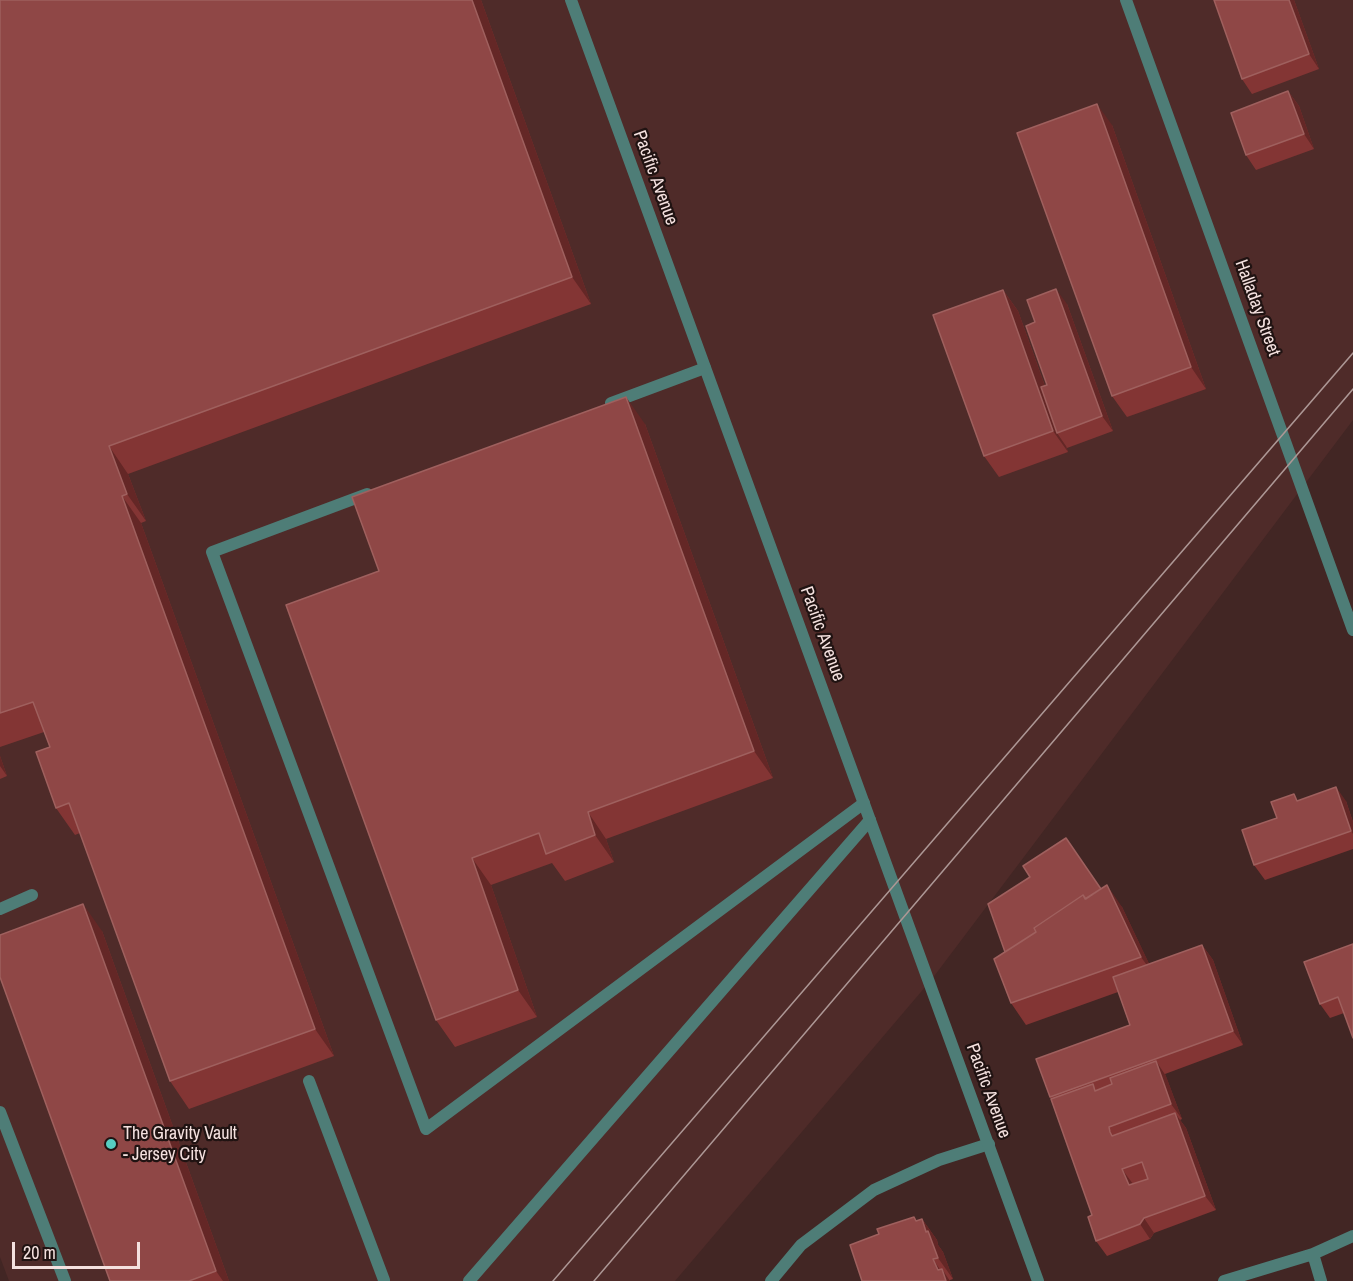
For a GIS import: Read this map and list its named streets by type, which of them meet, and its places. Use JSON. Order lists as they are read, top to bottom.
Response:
{
  "streets": {
    "street": ["Pacific Avenue", "Halladay Street"]
  },
  "places": ["The Gravity Vault - Jersey City"],
  "scale_bar": "20 m"
}
